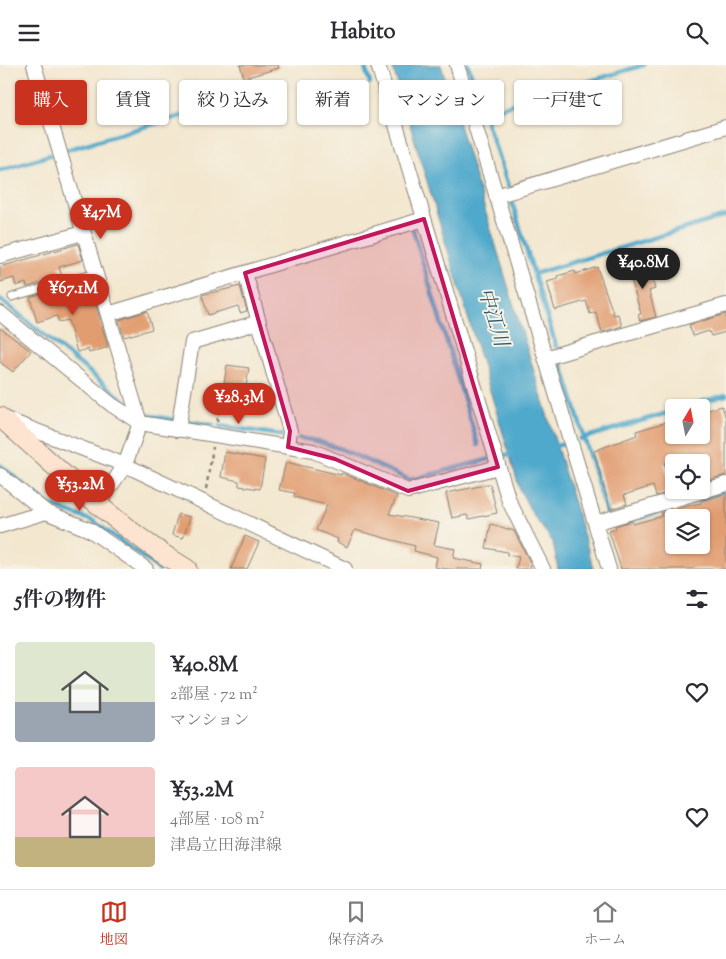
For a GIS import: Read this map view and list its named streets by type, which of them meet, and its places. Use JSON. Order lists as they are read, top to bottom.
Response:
{
  "water": ["中江川"],
  "north": "top",
  "page": {
    "header": "Habito",
    "chip": [
      "購入",
      "賃貸",
      "絞り込み",
      "新着",
      "マンション",
      "一戸建て"
    ],
    "price": [
      "¥47M",
      "¥40.8M",
      "¥67.1M",
      "¥28.3M",
      "¥53.2M"
    ],
    "heading": "5件の物件",
    "list": [
      {
        "name": "¥40.8M",
        "note": "2部屋 · 72 m² · マンション"
      },
      {
        "name": "¥53.2M",
        "note": "4部屋 · 108 m² · 津島立田海津線"
      }
    ],
    "tabs": ["地図", "保存済み", "ホーム"]
  }
}
